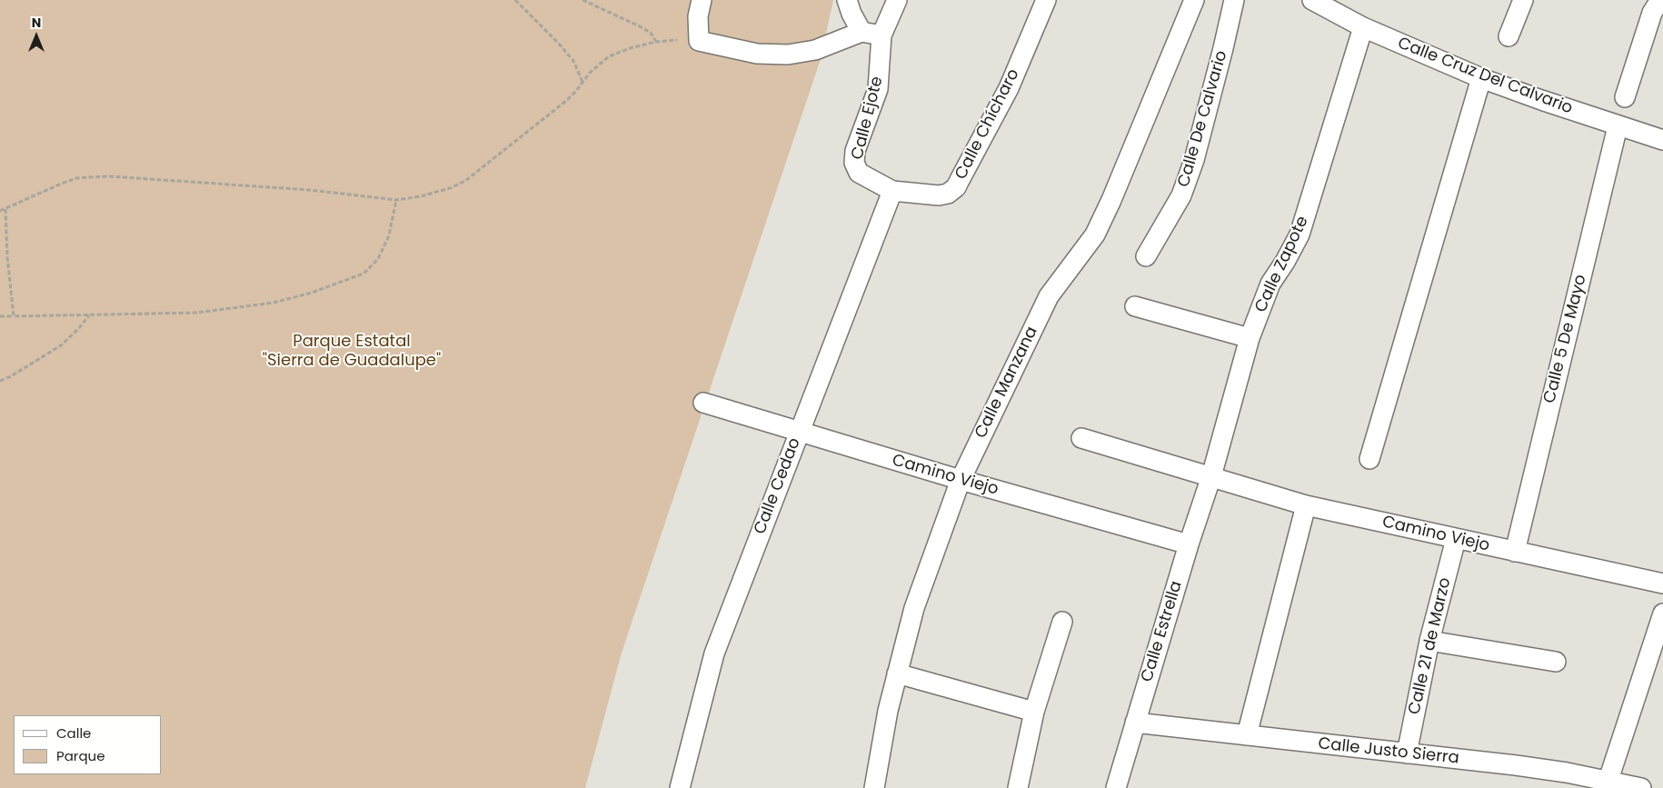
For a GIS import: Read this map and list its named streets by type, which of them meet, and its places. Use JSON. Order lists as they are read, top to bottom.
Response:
{
  "streets": {
    "street": [
      "Calle Cruz Del Calvario",
      "Calle Ejote",
      "Calle De Calvario",
      "Calle Chícharo",
      "Calle Zapote",
      "Calle 5 De Mayo",
      "Calle Manzana",
      "Camino Viejo",
      "Calle Cedao",
      "Calle Estrella",
      "Calle 21 de Marzo",
      "Calle Justo Sierra"
    ]
  },
  "crossings": [
    ["Calle Cruz Del Calvario", "Calle Zapote"],
    ["Calle Cruz Del Calvario", "Calle 5 De Mayo"],
    ["Calle Ejote", "Calle Chícharo"],
    ["Calle Ejote", "Calle Cedao"],
    ["Calle Chícharo", "Calle Cedao"],
    ["Calle Zapote", "Camino Viejo"],
    ["Calle Zapote", "Calle Estrella"],
    ["Calle 5 De Mayo", "Camino Viejo"],
    ["Calle Manzana", "Camino Viejo"],
    ["Camino Viejo", "Calle Cedao"],
    ["Camino Viejo", "Calle Estrella"],
    ["Camino Viejo", "Calle 21 de Marzo"],
    ["Calle Estrella", "Calle Justo Sierra"],
    ["Calle 21 de Marzo", "Calle Justo Sierra"]
  ],
  "parks": ["Parque Estatal \"Sierra de Guadalupe\""],
  "legend": ["Calle", "Parque"],
  "north": "top"
}
